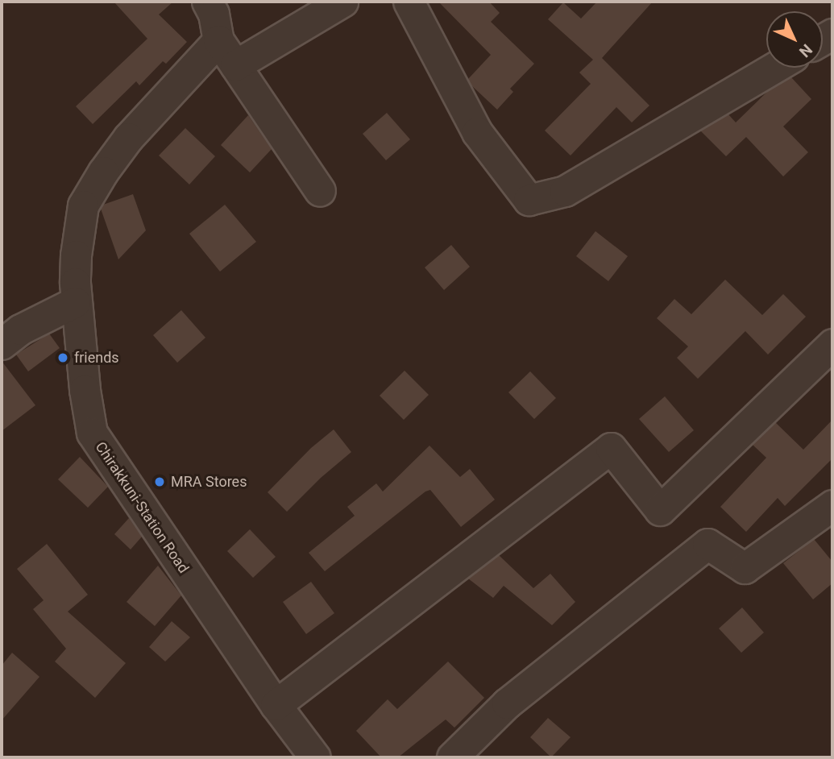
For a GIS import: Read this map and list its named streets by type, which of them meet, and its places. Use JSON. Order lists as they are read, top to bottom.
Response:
{
  "streets": {
    "street": ["Chirakkuni-Station Road"]
  },
  "places": ["friends", "MRA Stores"],
  "north": "bottom right"
}
